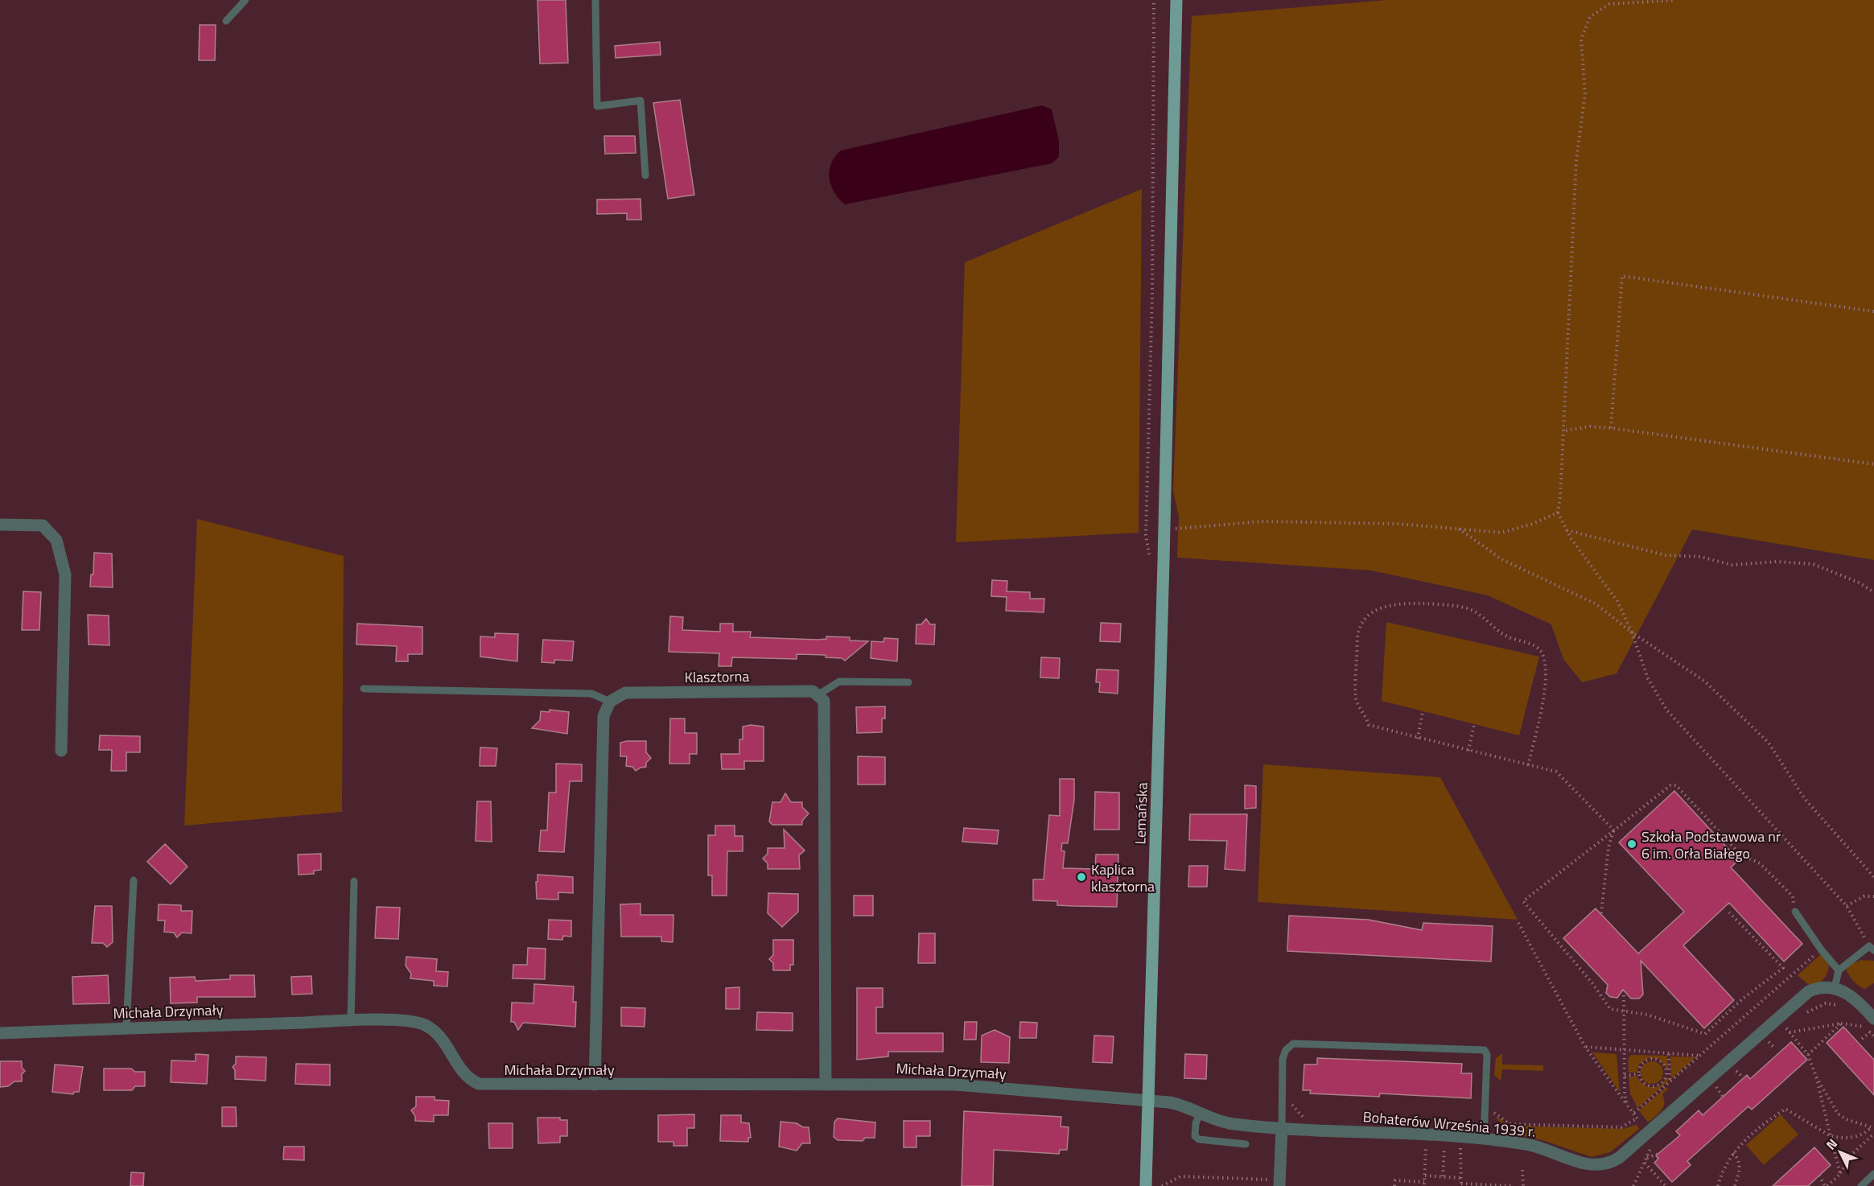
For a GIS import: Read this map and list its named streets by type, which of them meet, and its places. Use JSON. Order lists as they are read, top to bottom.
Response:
{
  "streets": {
    "main road": ["Lemańska"],
    "street": ["Klasztorna", "Michała Drzymały", "Bohaterów Września 1939 r."]
  },
  "crossings": [
    ["Lemańska", "Michała Drzymały"],
    ["Lemańska", "Bohaterów Września 1939 r."],
    ["Michała Drzymały", "Bohaterów Września 1939 r."]
  ],
  "places": ["Szkoła Podstawowa nr 6 im. Orła Białego", "Kaplica klasztorna"],
  "north": "top left"
}
